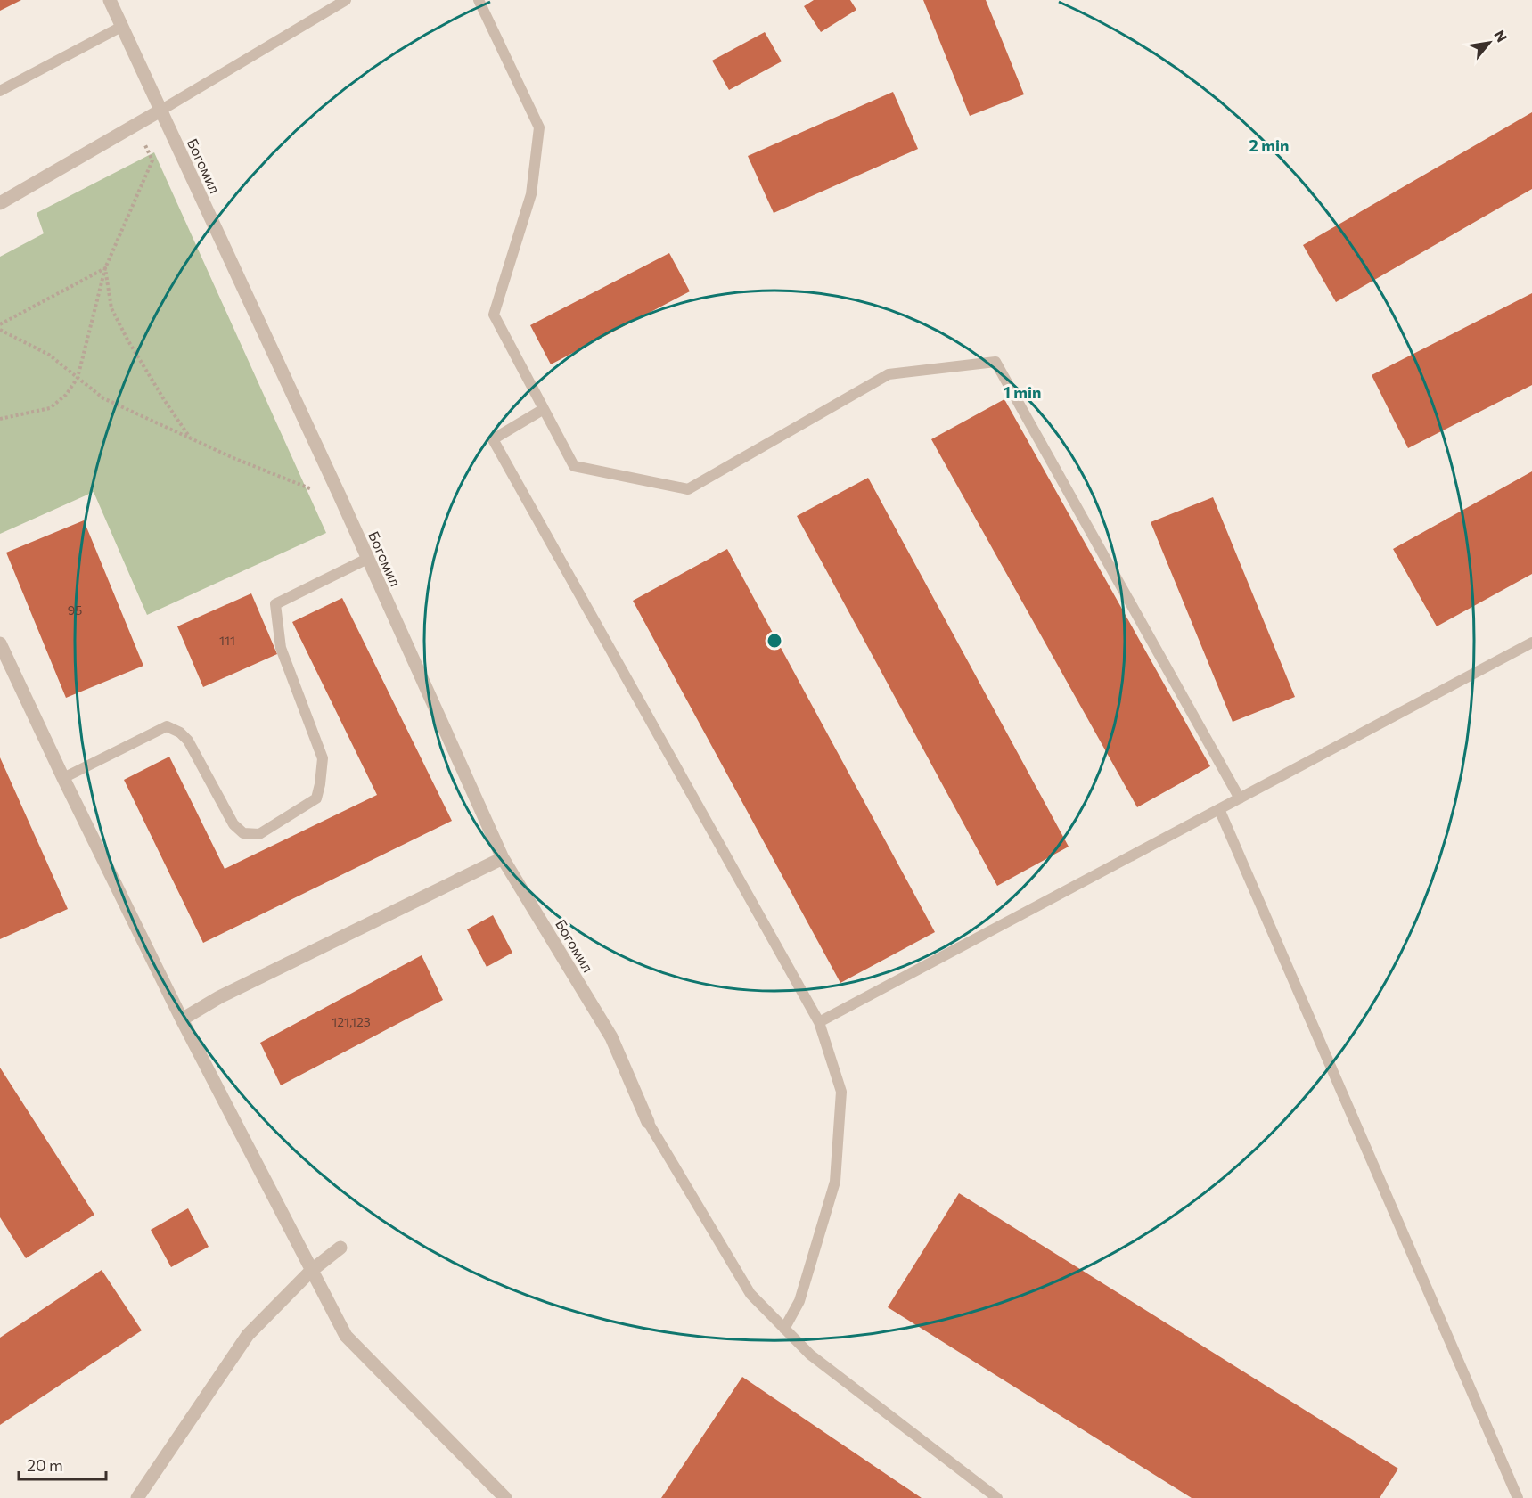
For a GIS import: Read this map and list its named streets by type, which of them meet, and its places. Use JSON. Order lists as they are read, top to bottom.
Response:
{
  "streets": {
    "street": ["Богомил"]
  },
  "house_numbers": ["95", "111", "121,123"],
  "scale_bar": "20 m",
  "north": "top right",
  "rings": ["2 min", "1 min"]
}
